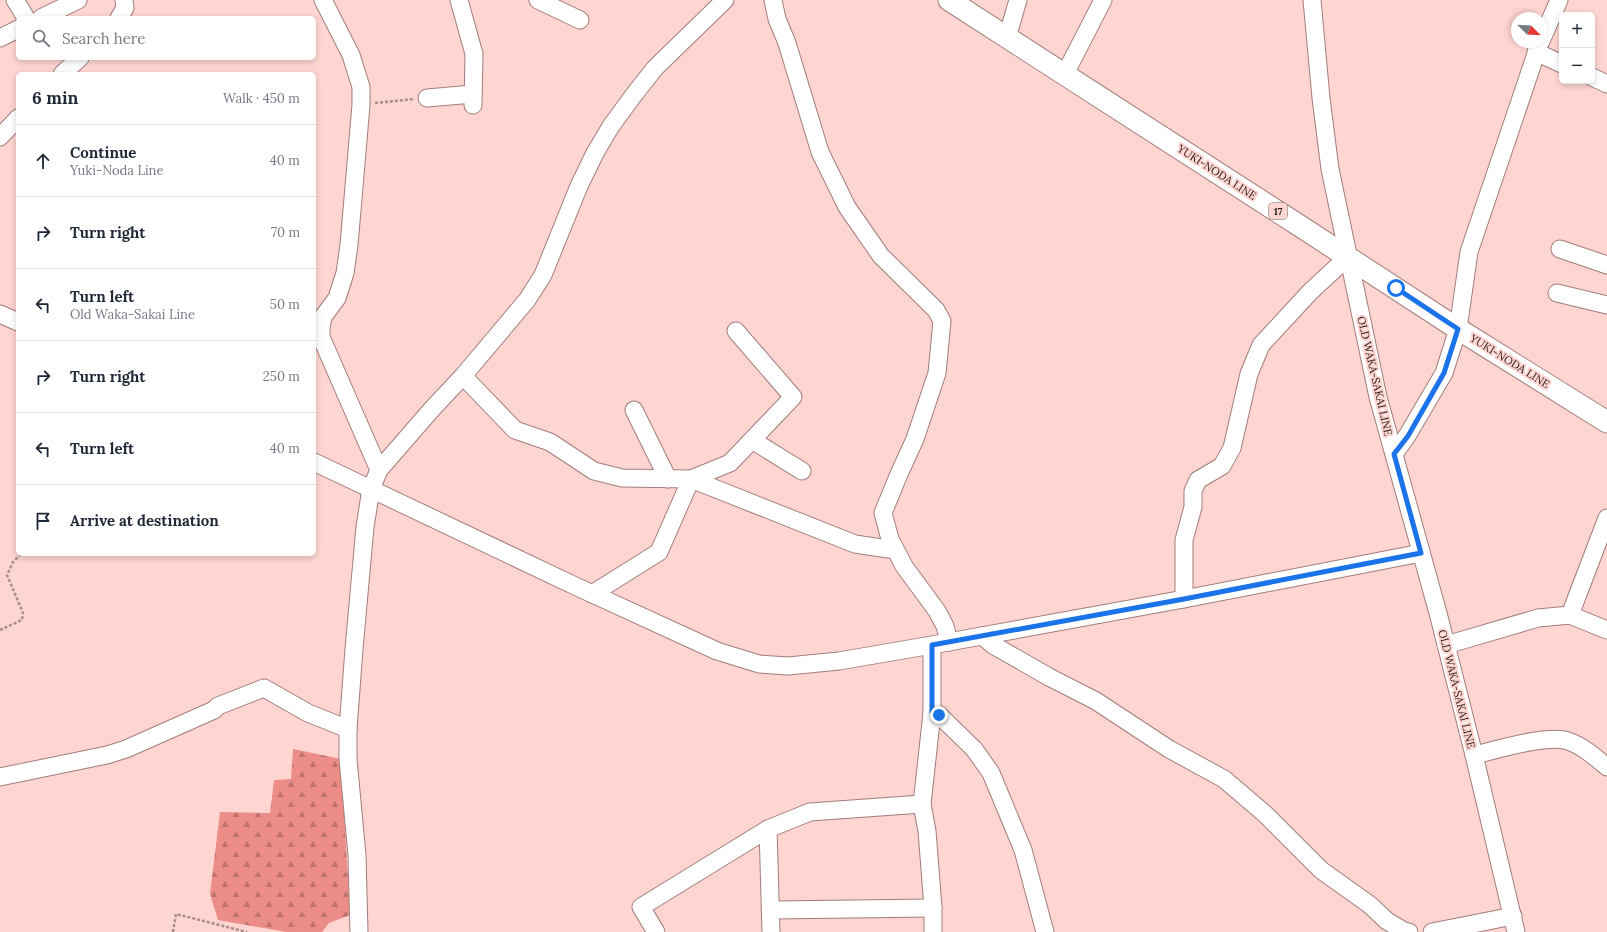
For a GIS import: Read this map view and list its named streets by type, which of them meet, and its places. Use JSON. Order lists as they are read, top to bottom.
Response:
{
  "streets": {
    "main road": ["YUKI-NODA LINE", "17"],
    "street": ["OLD WAKA-SAKAI LINE"]
  },
  "crossings": [
    ["YUKI-NODA LINE", "OLD WAKA-SAKAI LINE"]
  ],
  "north": "bottom right",
  "page": {
    "map_buttons": ["+", "−"],
    "search": "Search here",
    "heading": ["6 min", "Walk · 450 m"],
    "list": [
      ["Continue", "Yuki-Noda Line", "40 m"],
      ["Turn right", "70 m"],
      ["Turn left", "Old Waka-Sakai Line", "50 m"],
      ["Turn right", "250 m"],
      ["Turn left", "40 m"],
      "Arrive at destination"
    ]
  }
}
